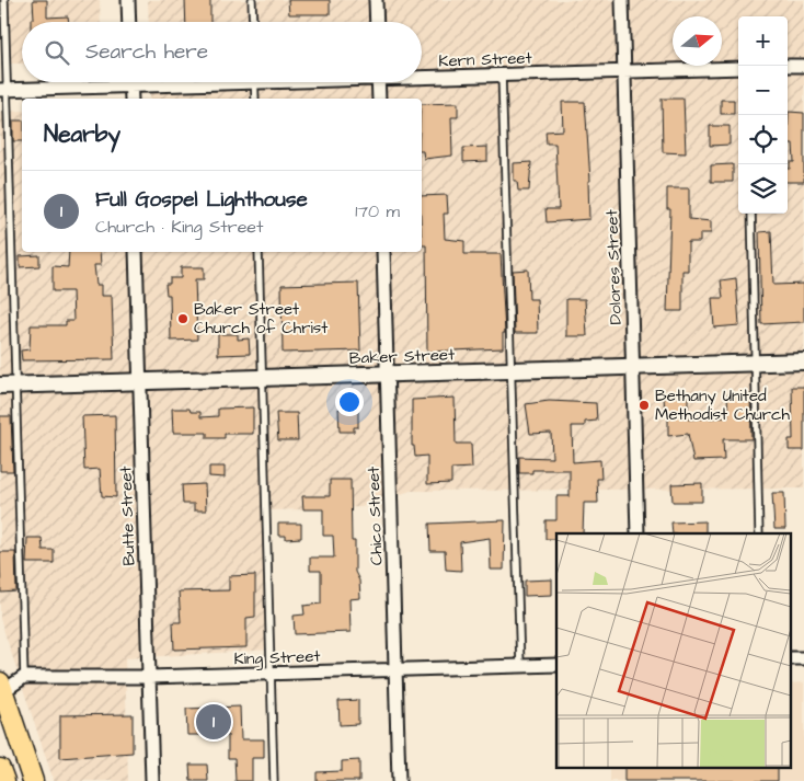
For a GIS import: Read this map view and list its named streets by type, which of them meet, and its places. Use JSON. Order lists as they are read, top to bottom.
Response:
{
  "streets": {
    "street": [
      "Kern Street",
      "Dolores Street",
      "Baker Street",
      "Butte Street",
      "Chico Street",
      "King Street"
    ]
  },
  "crossings": [
    ["Kern Street", "Dolores Street"],
    ["Dolores Street", "Baker Street"],
    ["Baker Street", "Butte Street"],
    ["Baker Street", "Chico Street"],
    ["Butte Street", "King Street"],
    ["Chico Street", "King Street"]
  ],
  "places": ["Baker Street Church of Christ", "Bethany United Methodist Church"],
  "north": "right",
  "page": {
    "map_buttons": ["+", "−"],
    "search": "Search here",
    "heading": "Nearby",
    "list": [
      {
        "mark": "1",
        "name": "Full Gospel Lighthouse",
        "note": "Church · King Street",
        "value": "170 m"
      }
    ],
    "pins": "1"
  }
}
